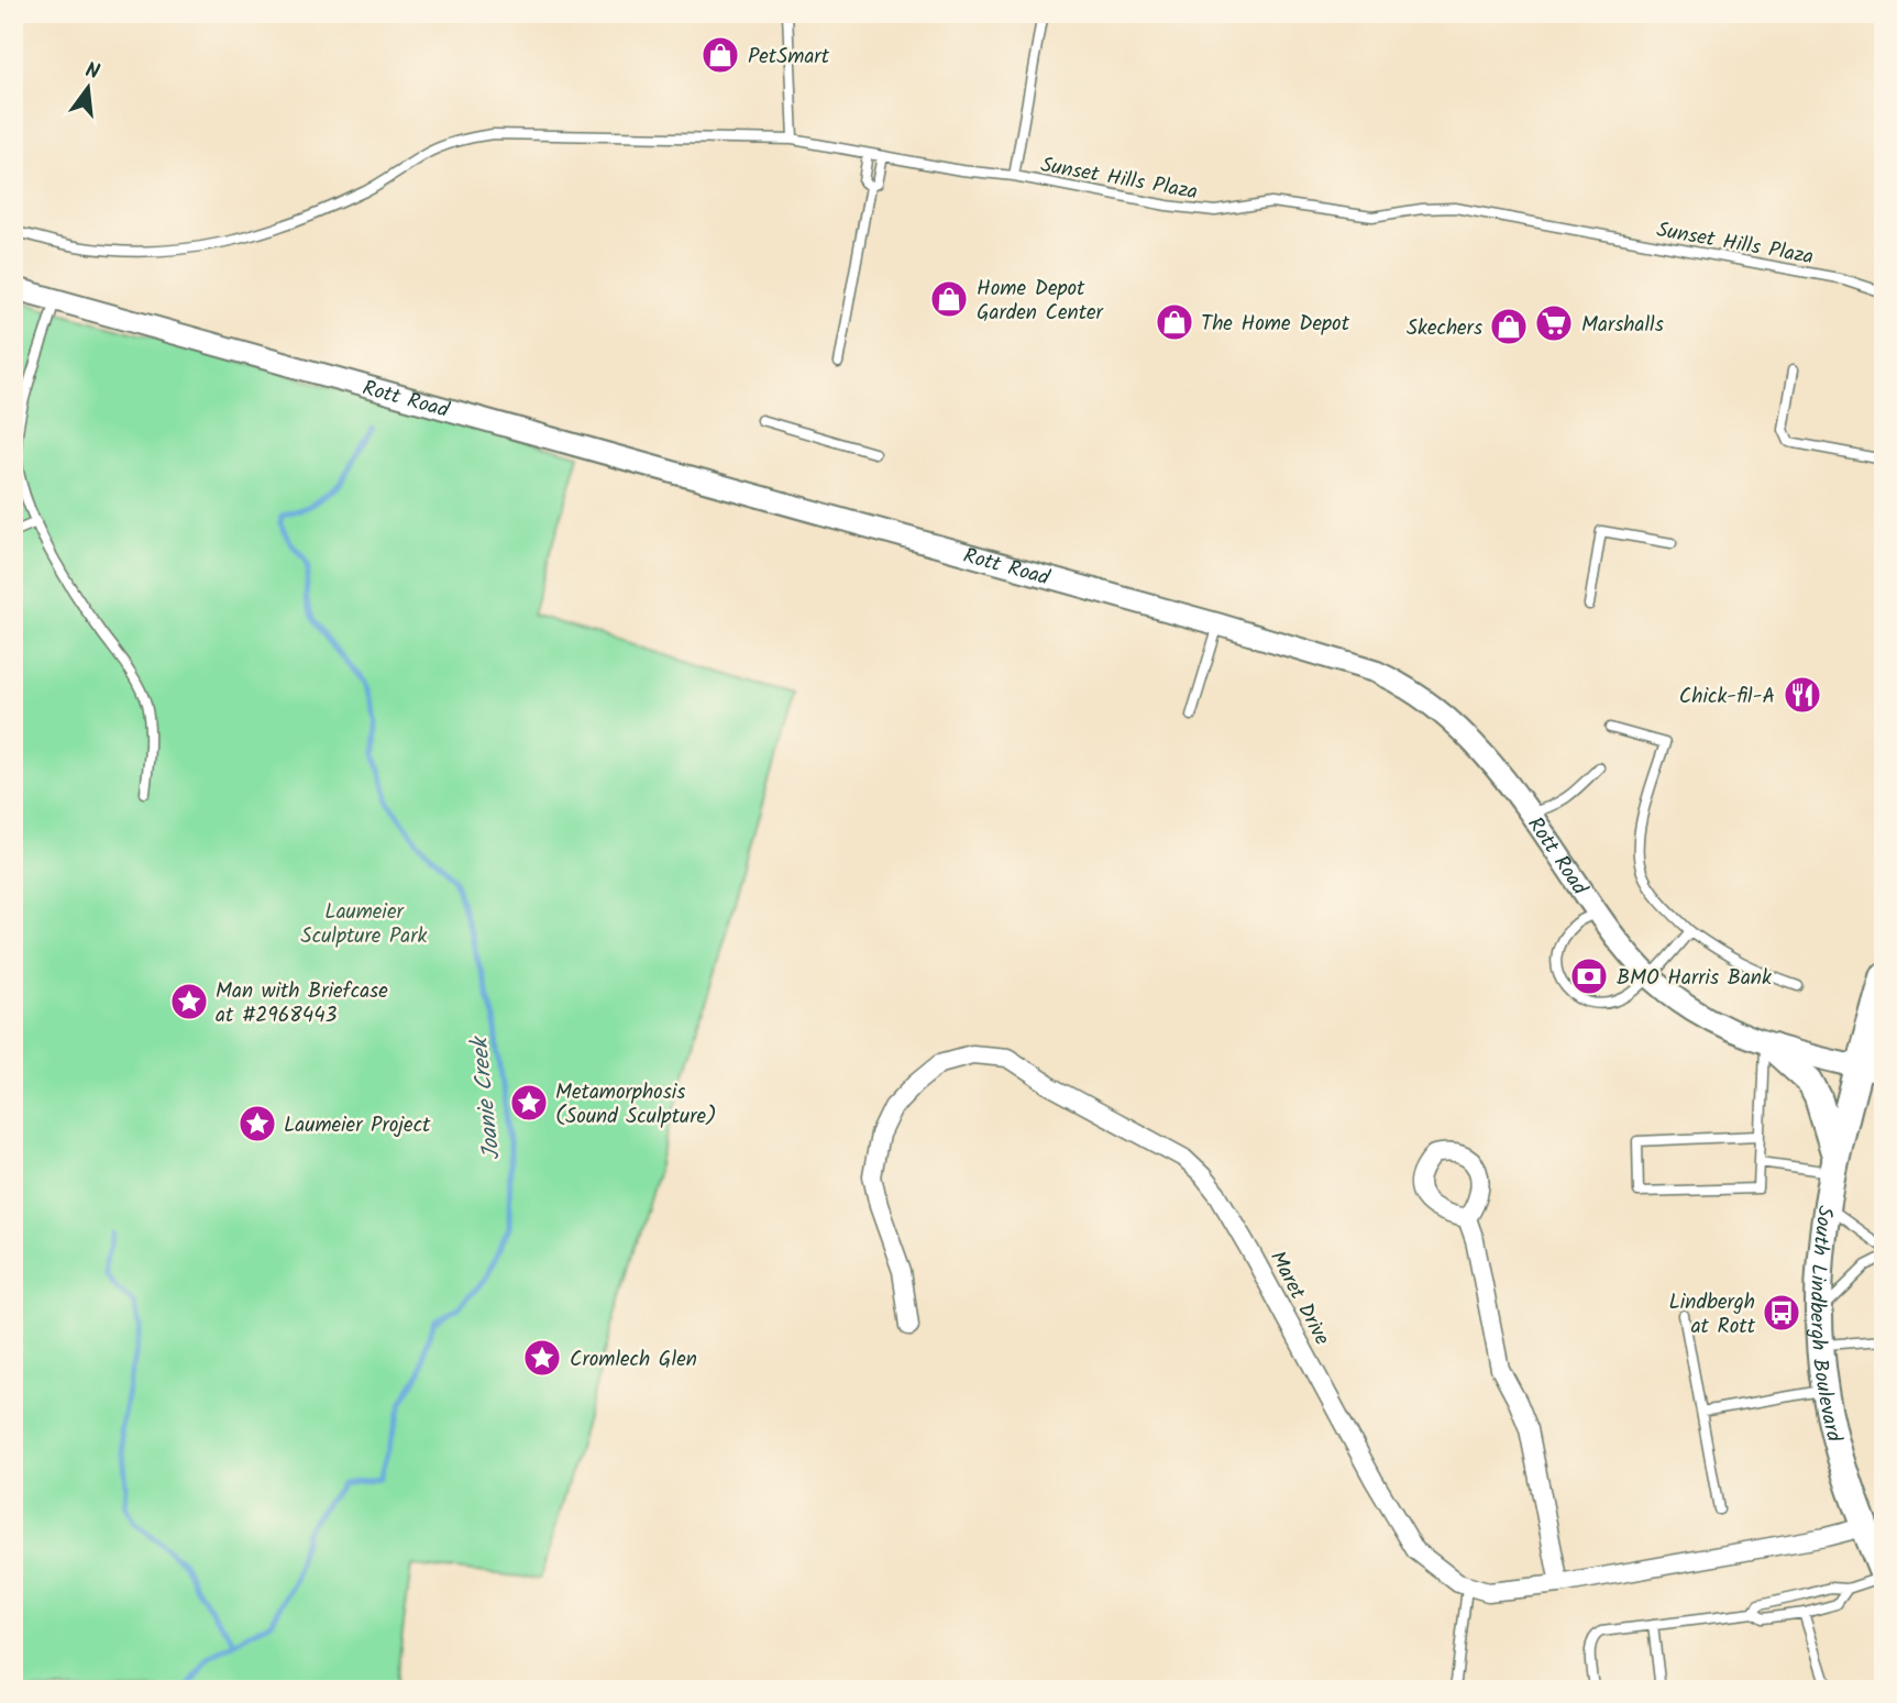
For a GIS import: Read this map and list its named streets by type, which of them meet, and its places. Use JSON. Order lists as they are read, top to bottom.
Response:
{
  "streets": {
    "main road": ["South Lindbergh Boulevard"],
    "street": ["Rott Road", "Maret Drive"],
    "lane": ["Sunset Hills Plaza"]
  },
  "crossings": [
    ["Rott Road", "South Lindbergh Boulevard"]
  ],
  "water": ["Joanie Creek"],
  "parks": ["Laumeier Sculpture Park"],
  "places": {
    "shop": [
      "PetSmart",
      "Home Depot Garden Center",
      "The Home Depot",
      "Skechers"
    ],
    "supermarket": ["Marshalls"],
    "restaurant": ["Chick-fil-A"],
    "bank": ["BMO Harris Bank"],
    "place": [
      "Man with Briefcase at #2968443",
      "Metamorphosis (Sound Sculpture)",
      "Laumeier Project",
      "Cromlech Glen"
    ],
    "bus stop": ["Lindbergh at Rott"]
  },
  "north": "top"
}
